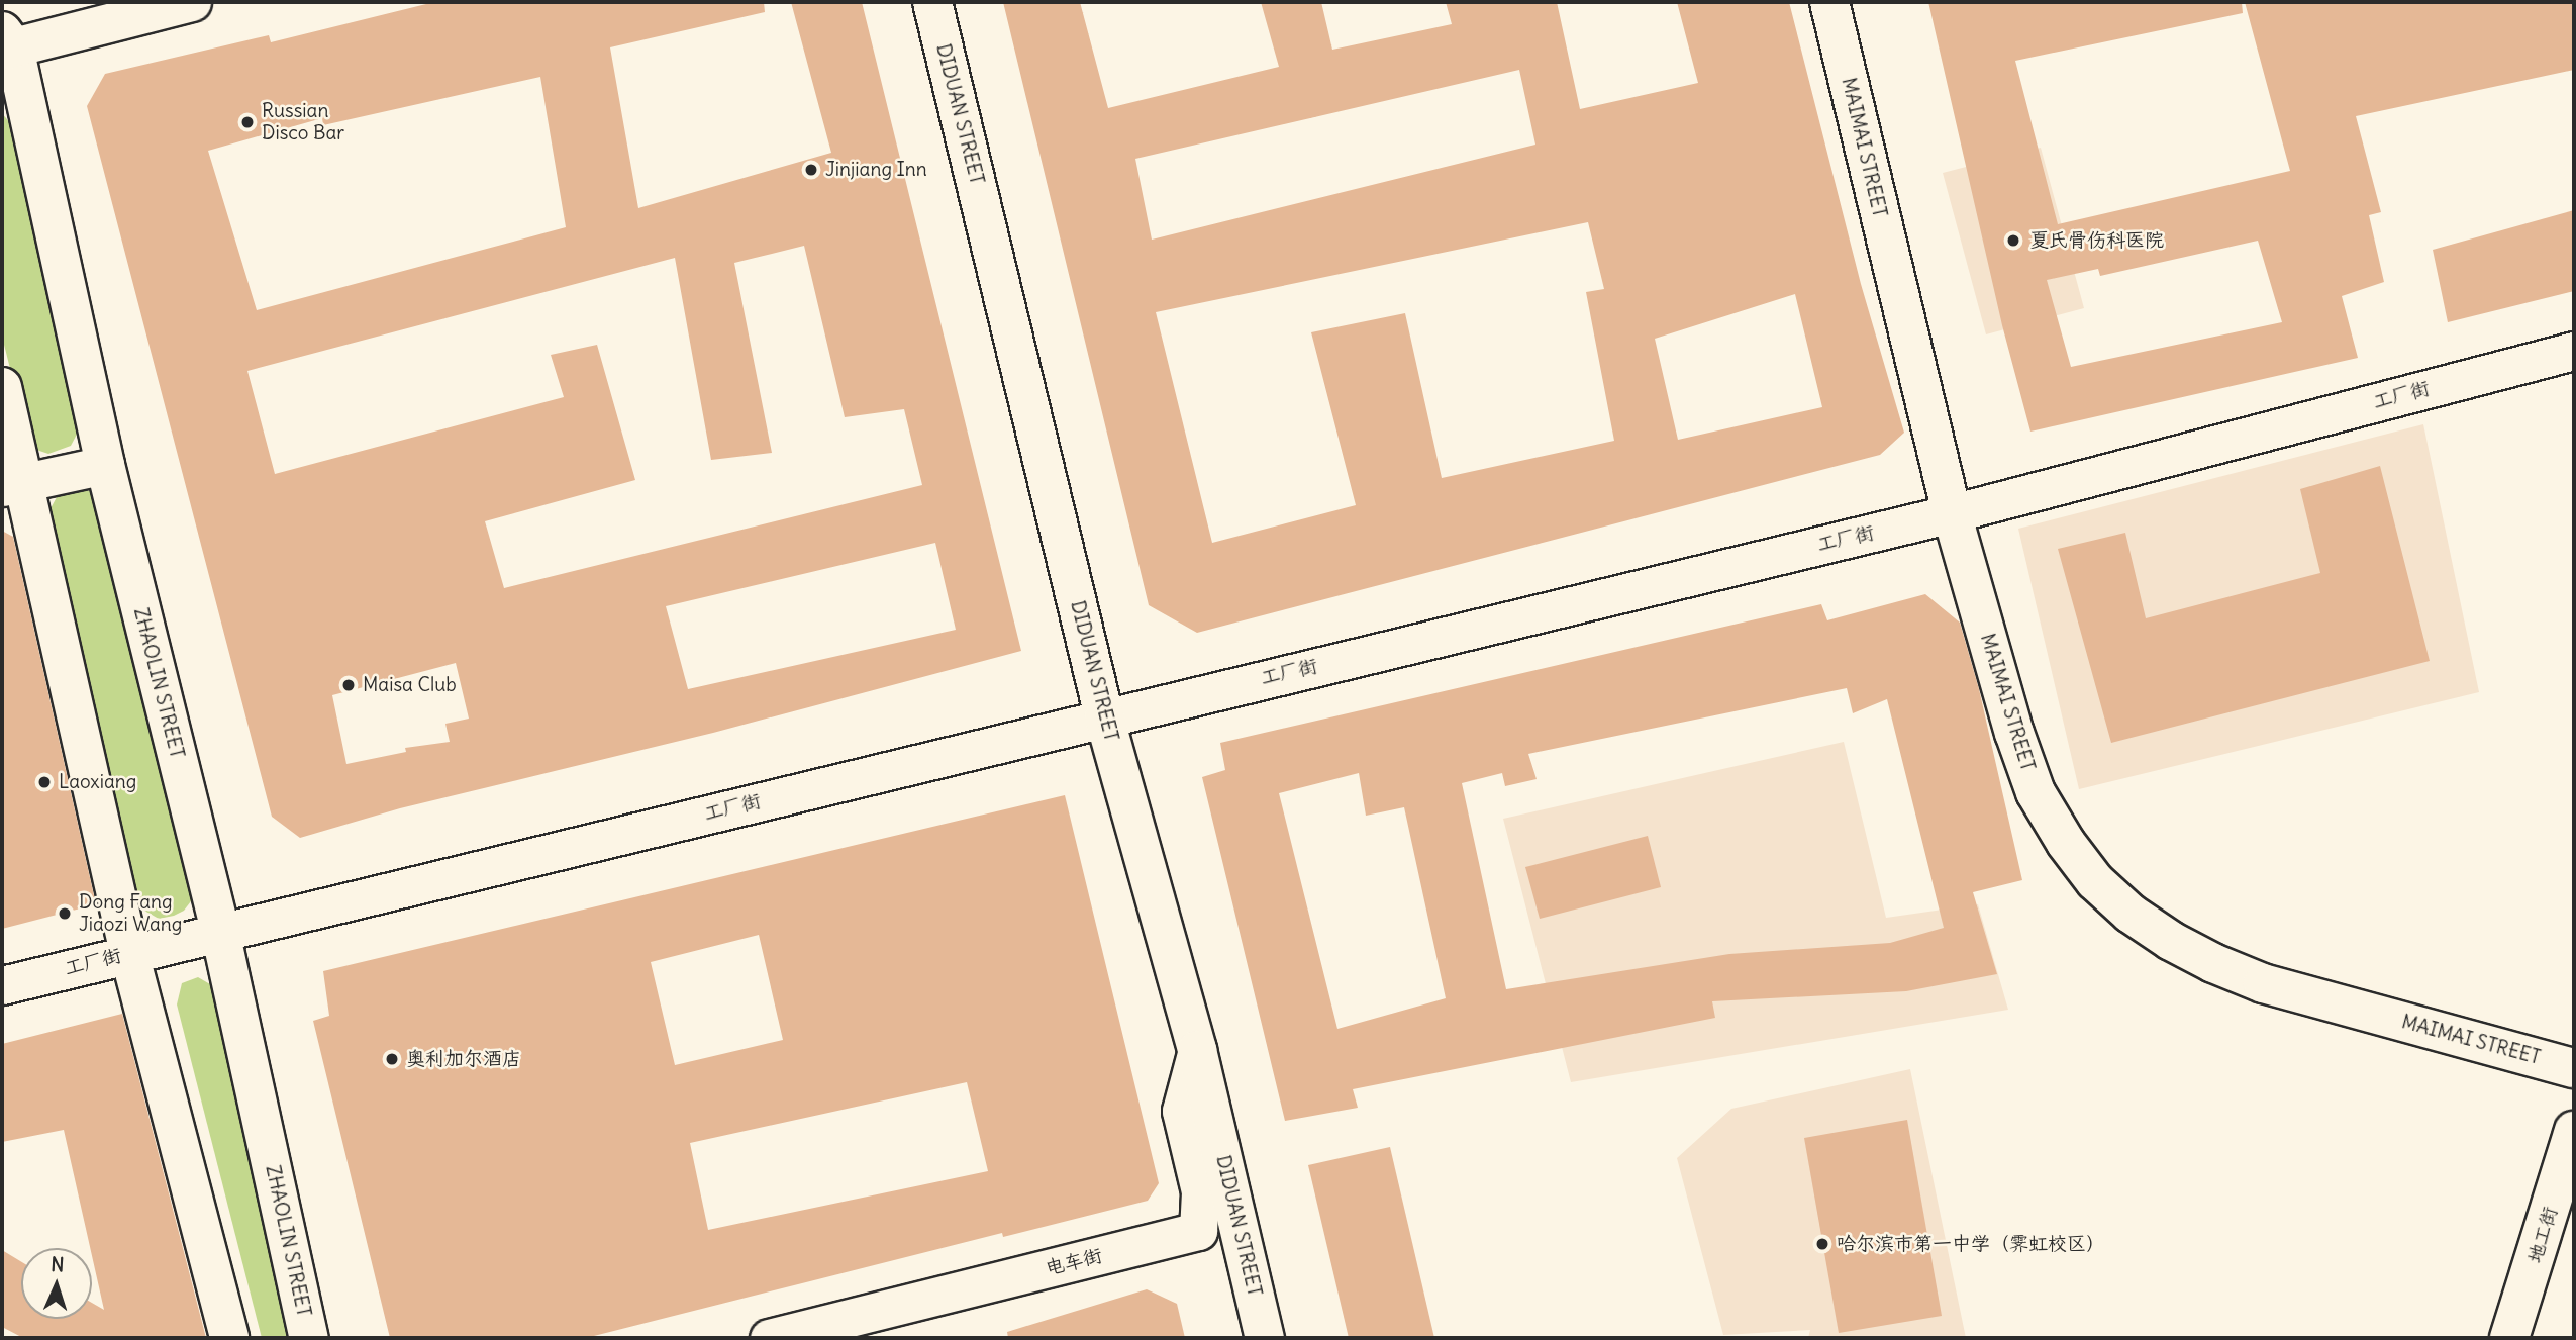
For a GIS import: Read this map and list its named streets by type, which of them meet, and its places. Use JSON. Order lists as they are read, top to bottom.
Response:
{
  "streets": {
    "main road": [
      "DIDUAN STREET",
      "MAIMAI STREET",
      "ZHAOLIN STREET",
      "地工街"
    ],
    "street": ["工厂街", "电车街"]
  },
  "crossings": [
    ["DIDUAN STREET", "工厂街"],
    ["DIDUAN STREET", "电车街"],
    ["MAIMAI STREET", "工厂街"],
    ["工厂街", "ZHAOLIN STREET"]
  ],
  "places": [
    "Russian Disco Bar",
    "Jinjiang Inn",
    "夏氏骨伤科医院",
    "Maisa Club",
    "Laoxiang",
    "Dong Fang Jiaozi Wang",
    "奥利加尔酒店",
    "哈尔滨市第一中学（霁虹校区）"
  ],
  "north": "top"
}
